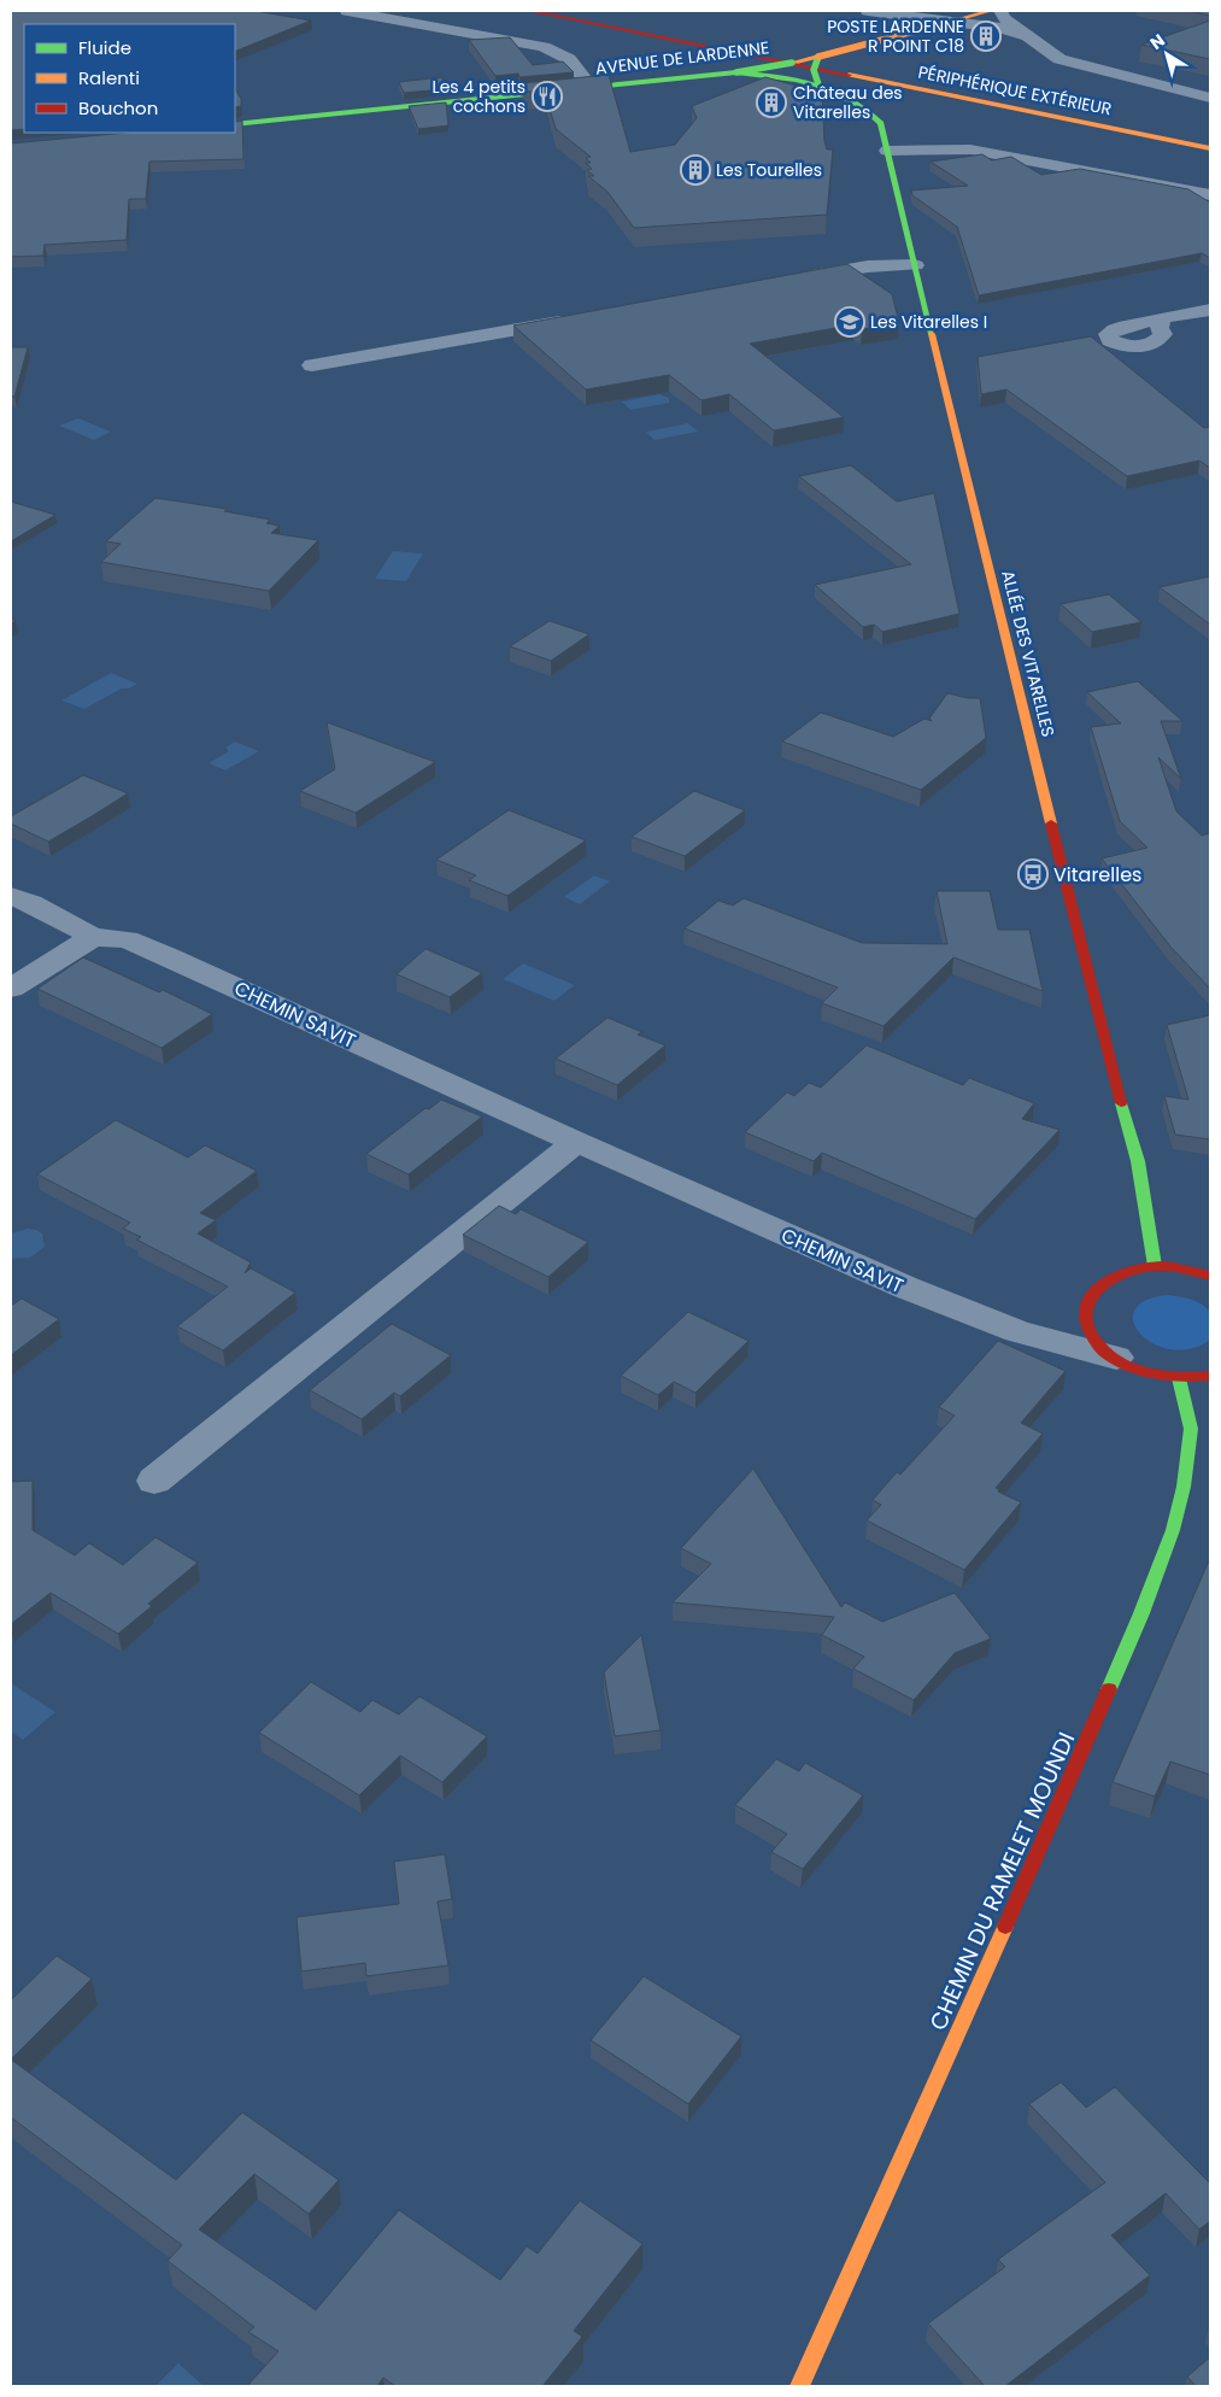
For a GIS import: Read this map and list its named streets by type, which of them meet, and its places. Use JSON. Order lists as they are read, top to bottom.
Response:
{
  "streets": {
    "main road": [
      "AVENUE DE LARDENNE",
      "PÉRIPHÉRIQUE EXTÉRIEUR",
      "ALLÉE DES VITARELLES",
      "CHEMIN DU RAMELET MOUNDI"
    ],
    "street": ["CHEMIN SAVIT"]
  },
  "crossings": [
    ["AVENUE DE LARDENNE", "ALLÉE DES VITARELLES"]
  ],
  "places": {
    "building": ["POSTE LARDENNE R POINT C18", "Château des Vitarelles", "Les Tourelles"],
    "restaurant": ["Les 4 petits cochons"],
    "school or university": ["Les Vitarelles I"],
    "bus stop": ["Vitarelles"]
  },
  "legend": ["Fluide", "Ralenti", "Bouchon"],
  "north": "top left"
}
